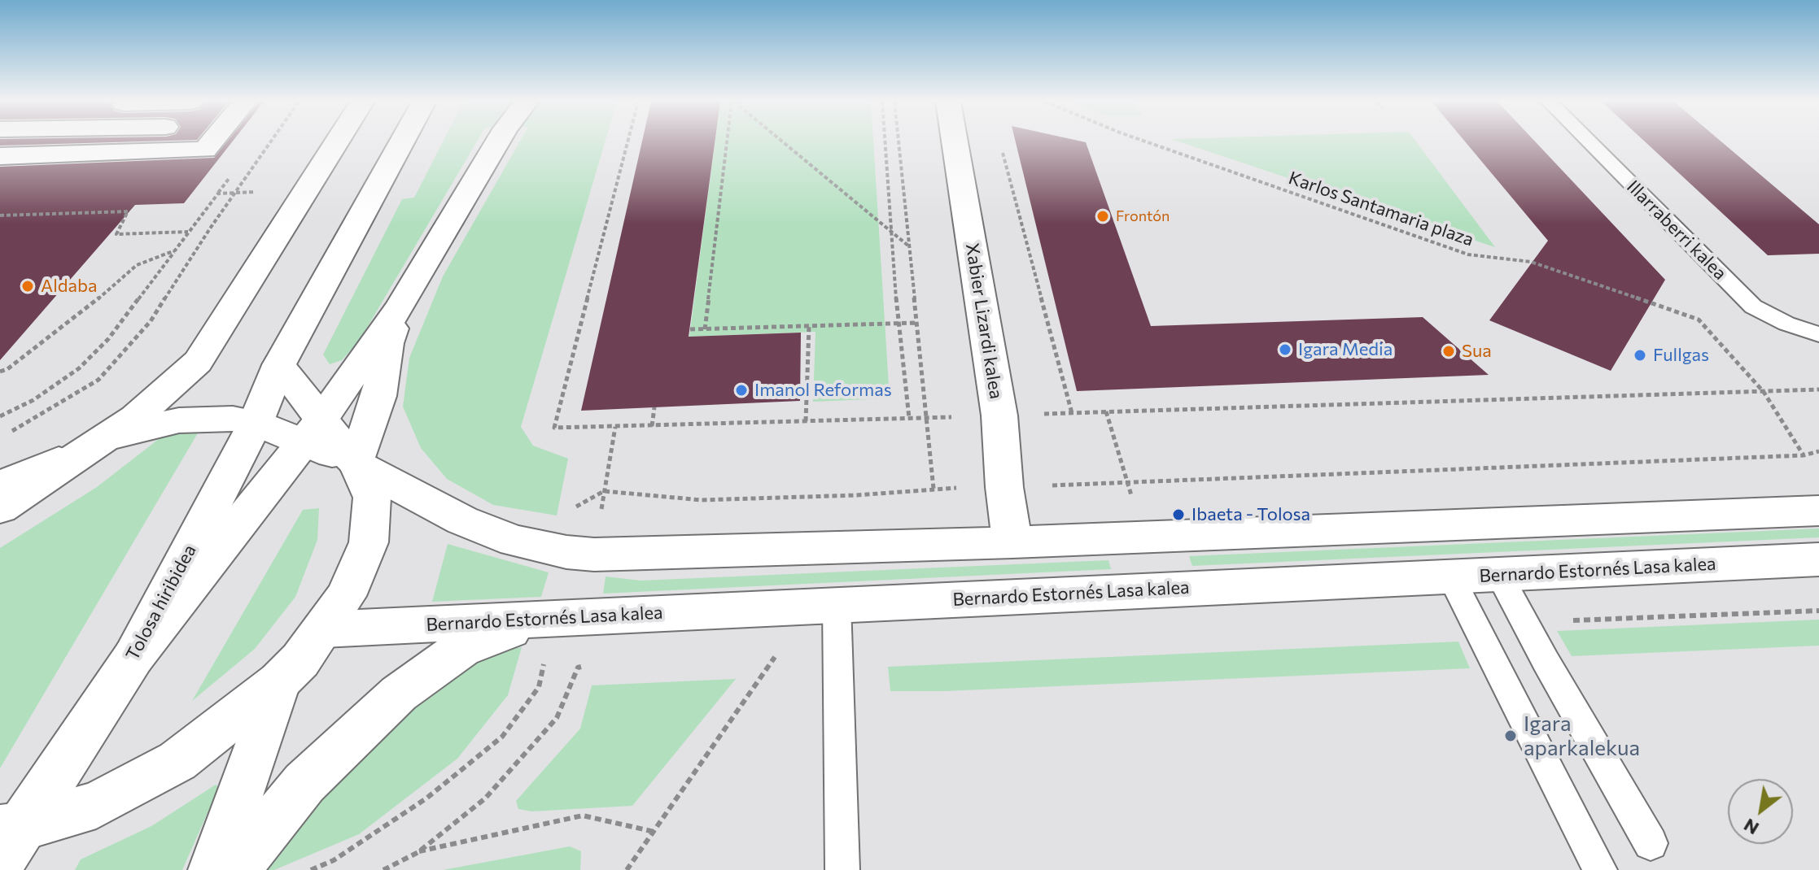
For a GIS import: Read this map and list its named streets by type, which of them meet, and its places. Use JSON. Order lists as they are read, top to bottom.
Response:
{
  "streets": {
    "main road": ["Xabier Lizardi kalea", "Bernardo Estornés Lasa kalea", "Tolosa hiribidea"],
    "lane": ["Illarraberri kalea"],
    "path": ["Karlos Santamaria plaza"]
  },
  "crossings": [
    ["Bernardo Estornés Lasa kalea", "Tolosa hiribidea"]
  ],
  "places": [
    "Frontón",
    "Aldaba",
    "Igara Media",
    "Sua",
    "Fullgas",
    "Imanol Reformas",
    "Ibaeta - Tolosa",
    "Igara aparkalekua"
  ],
  "north": "bottom left"
}
